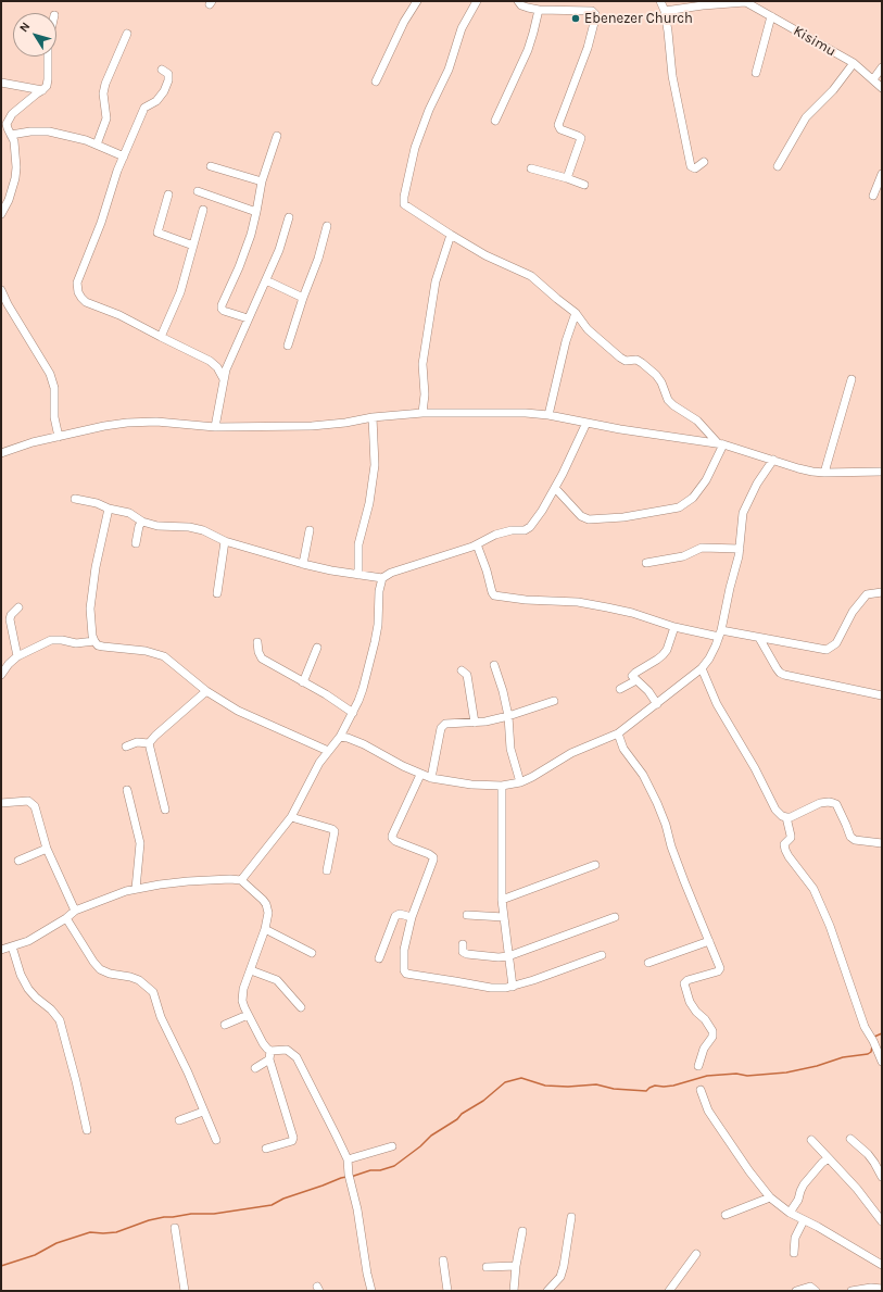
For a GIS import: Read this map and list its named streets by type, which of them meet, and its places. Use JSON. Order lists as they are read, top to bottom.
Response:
{
  "streets": {
    "street": ["Kisimu"]
  },
  "places": ["Ebenezer Church"],
  "north": "top left"
}
